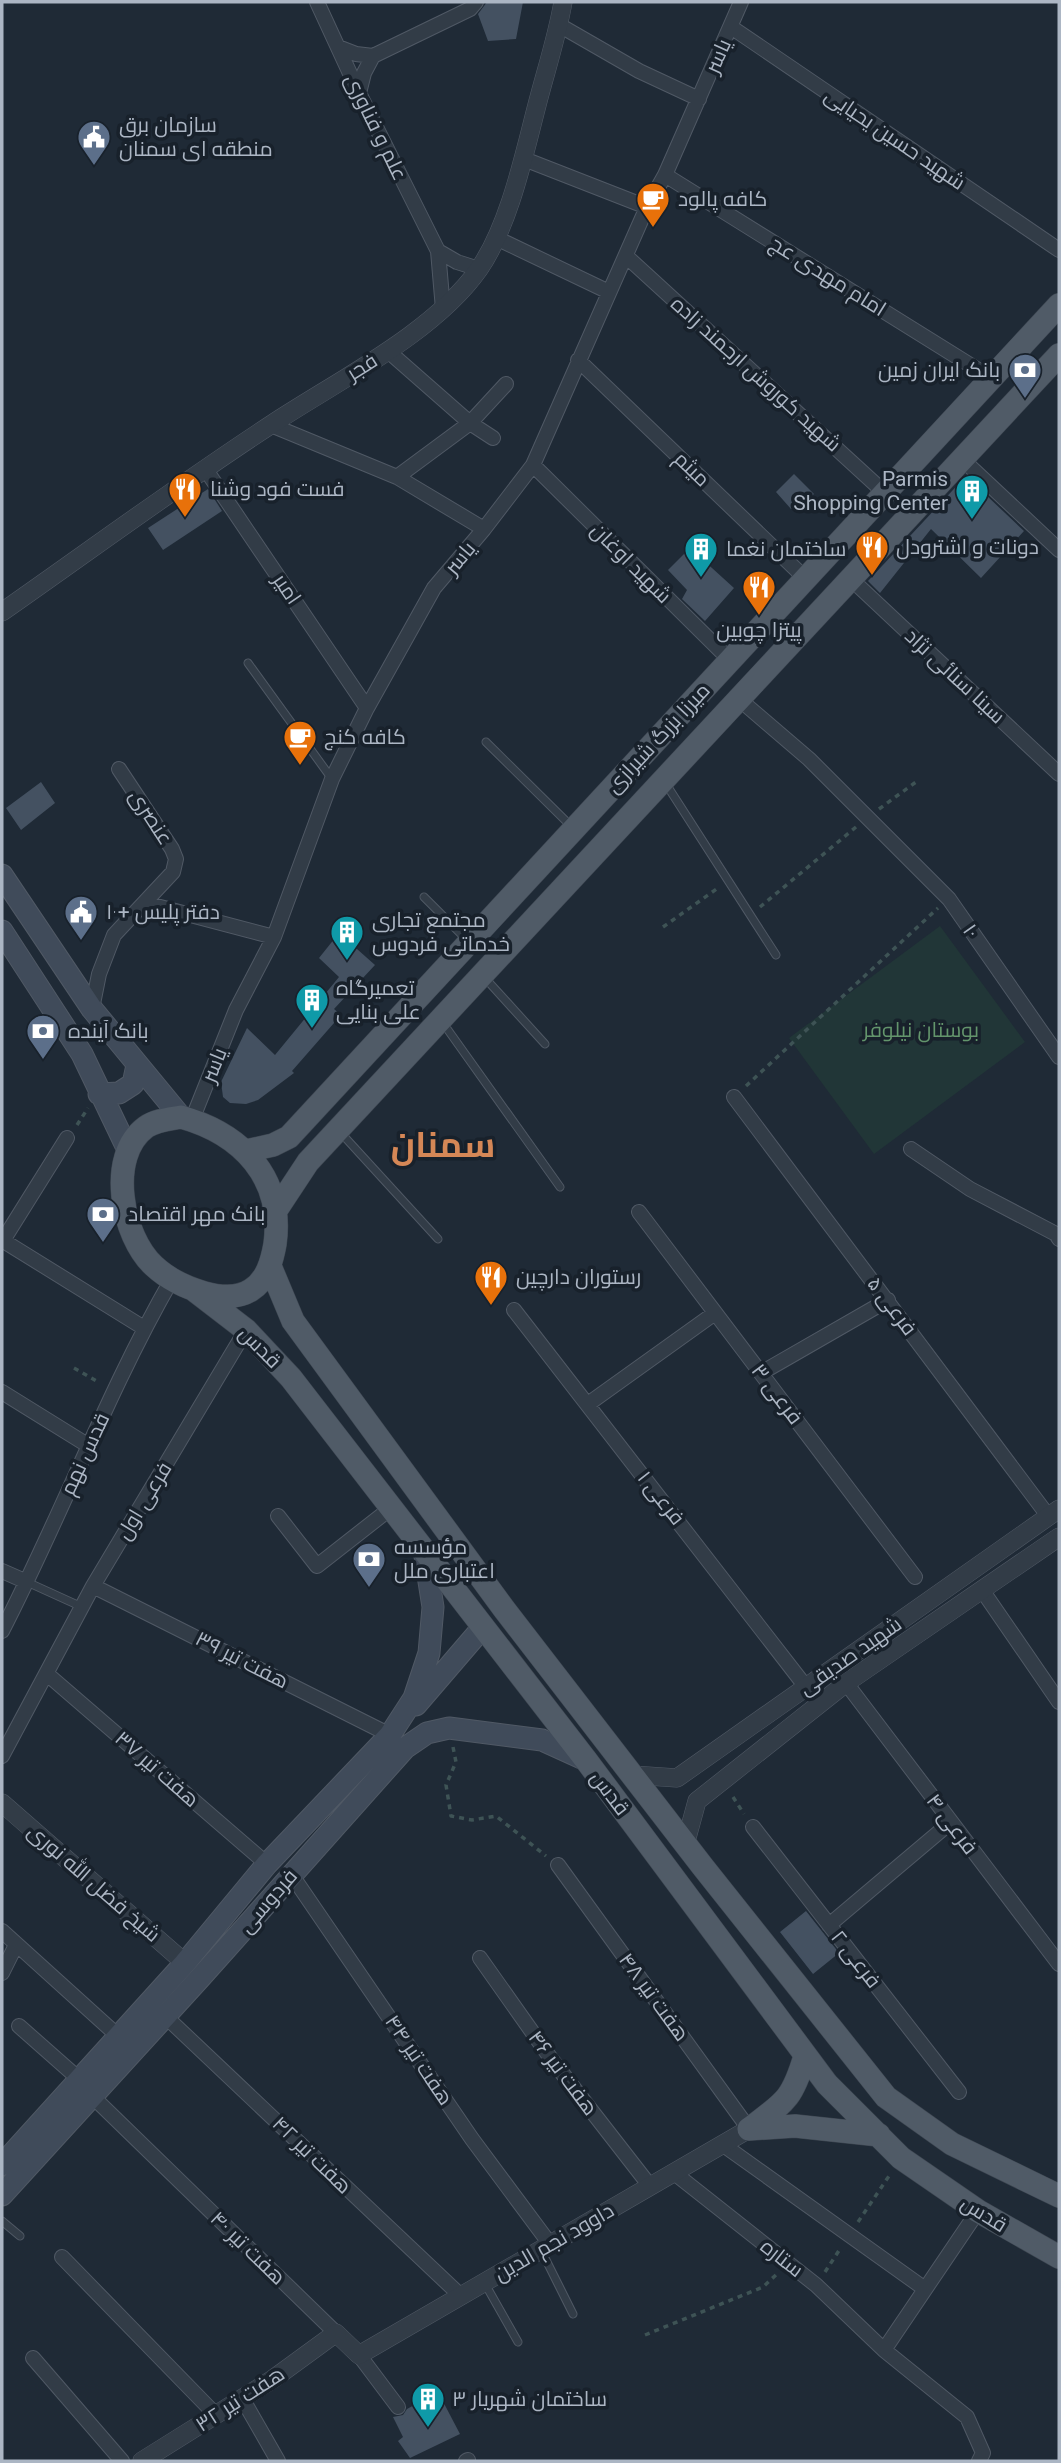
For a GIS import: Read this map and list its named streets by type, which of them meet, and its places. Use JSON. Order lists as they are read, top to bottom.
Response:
{
  "streets": {
    "main road": ["میرزا بزرگ شیرازی", "قدس", "فردوسی"],
    "street": [
      "یاسر",
      "علم و فناوری",
      "شهید حسین یحیایی",
      "امام مهدی عج",
      "فجر",
      "شهید کوروش ارجمند زاده",
      "میثم",
      "شهید اوغان",
      "امیر",
      "سینا سنائی نژاد",
      "عنصری",
      "۱۰",
      "فرعی ۵",
      "فرعی ۳",
      "قدس نهم",
      "فرعی ۱",
      "فرعی اول",
      "شهید صدیقی",
      "هفت تیر ۳۹",
      "هفت تیر ۳۷",
      "فرعی ۴",
      "شیخ فضل الله نوری",
      "فرعی ۲",
      "هفت تیر ۴۸",
      "هفت تیر ۴۴",
      "هفت تیر ۴۶",
      "هفت تیر ۴۲",
      "داوود نجم الدین",
      "هفت تیر ۴۰",
      "ستاره",
      "هفت تیر ۳۲"
    ]
  },
  "crossings": [
    ["یاسر", "شهید حسین یحیایی"],
    ["یاسر", "امام مهدی عج"],
    ["یاسر", "شهید کوروش ارجمند زاده"],
    ["یاسر", "میثم"],
    ["یاسر", "شهید اوغان"],
    ["یاسر", "امیر"],
    ["یاسر", "میرزا بزرگ شیرازی"],
    ["یاسر", "قدس"],
    ["یاسر", "قدس نهم"],
    ["امام مهدی عج", "میرزا بزرگ شیرازی"],
    ["فجر", "امیر"],
    ["شهید کوروش ارجمند زاده", "میرزا بزرگ شیرازی"],
    ["میثم", "میرزا بزرگ شیرازی"],
    ["شهید اوغان", "میرزا بزرگ شیرازی"],
    ["سینا سنائی نژاد", "میرزا بزرگ شیرازی"],
    ["میرزا بزرگ شیرازی", "۱۰"],
    ["میرزا بزرگ شیرازی", "قدس"],
    ["میرزا بزرگ شیرازی", "قدس نهم"],
    ["فرعی ۵", "شهید صدیقی"],
    ["قدس", "قدس نهم"],
    ["قدس", "فرعی اول"],
    ["قدس", "شهید صدیقی"],
    ["قدس", "فردوسی"],
    ["فرعی ۱", "شهید صدیقی"],
    ["فرعی اول", "هفت تیر ۳۹"],
    ["فرعی اول", "هفت تیر ۳۷"],
    ["شهید صدیقی", "فرعی ۴"],
    ["هفت تیر ۳۹", "فردوسی"],
    ["هفت تیر ۳۷", "فردوسی"],
    ["شیخ فضل الله نوری", "فردوسی"],
    ["فردوسی", "هفت تیر ۴۴"],
    ["فردوسی", "هفت تیر ۴۲"],
    ["فردوسی", "هفت تیر ۴۰"],
    ["هفت تیر ۴۸", "داوود نجم الدین"],
    ["هفت تیر ۴۴", "داوود نجم الدین"],
    ["هفت تیر ۴۶", "داوود نجم الدین"],
    ["هفت تیر ۴۲", "داوود نجم الدین"],
    ["داوود نجم الدین", "هفت تیر ۴۰"],
    ["داوود نجم الدین", "ستاره"],
    ["هفت تیر ۴۰", "هفت تیر ۳۲"]
  ],
  "districts": ["سمنان"],
  "parks": ["بوستان نیلوفر"],
  "places": {
    "public building": ["سازمان برق منطقه ای سمنان", "دفتر پلیس +۱۰"],
    "cafe": ["کافه پالود", "کافه کنج"],
    "bank": [
      "بانک ایران زمین",
      "بانک آینده",
      "بانک مهر اقتصاد",
      "مؤسسه اعتباری ملل"
    ],
    "restaurant": [
      "فست فود وشنا",
      "دونات و اشترودل",
      "پیتزا چوبین",
      "رستوران دارچین"
    ],
    "building": [
      "Parmis Shopping Center",
      "ساختمان نغما",
      "مجتمع تجاری خدماتی فردوس",
      "تعمیرگاه علی بنایی",
      "ساختمان شهریار ۳"
    ]
  }
}
